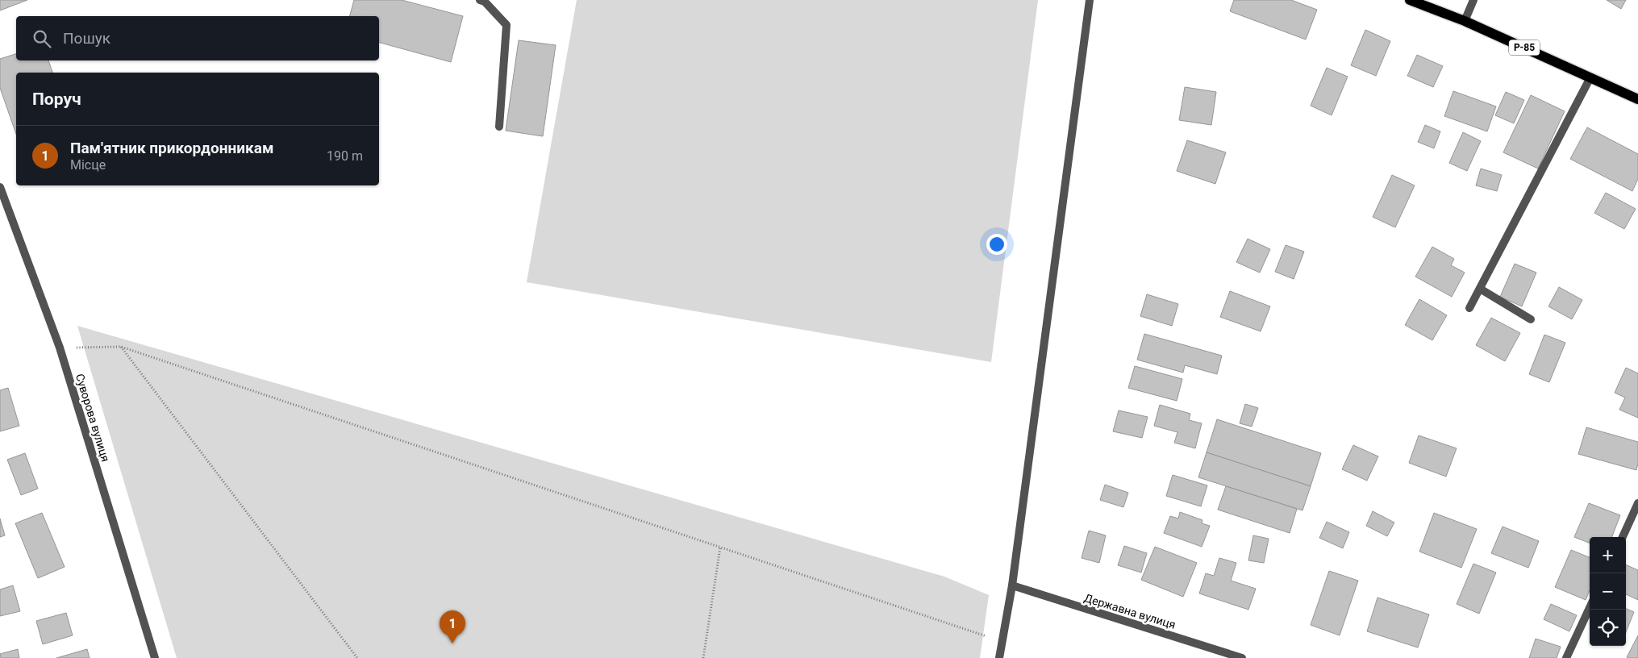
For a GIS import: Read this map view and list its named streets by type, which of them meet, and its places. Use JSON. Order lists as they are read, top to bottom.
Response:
{
  "streets": {
    "main road": ["Р-85"],
    "street": ["Суворова вулиця", "Державна вулиця"]
  },
  "page": {
    "search": "Пошук",
    "heading": "Поруч",
    "list": [
      {
        "mark": "1",
        "name": "Пам'ятник прикордонникам",
        "note": "Місце",
        "value": "190 m"
      }
    ],
    "map_buttons": ["+", "−"],
    "pins": "1"
  }
}
